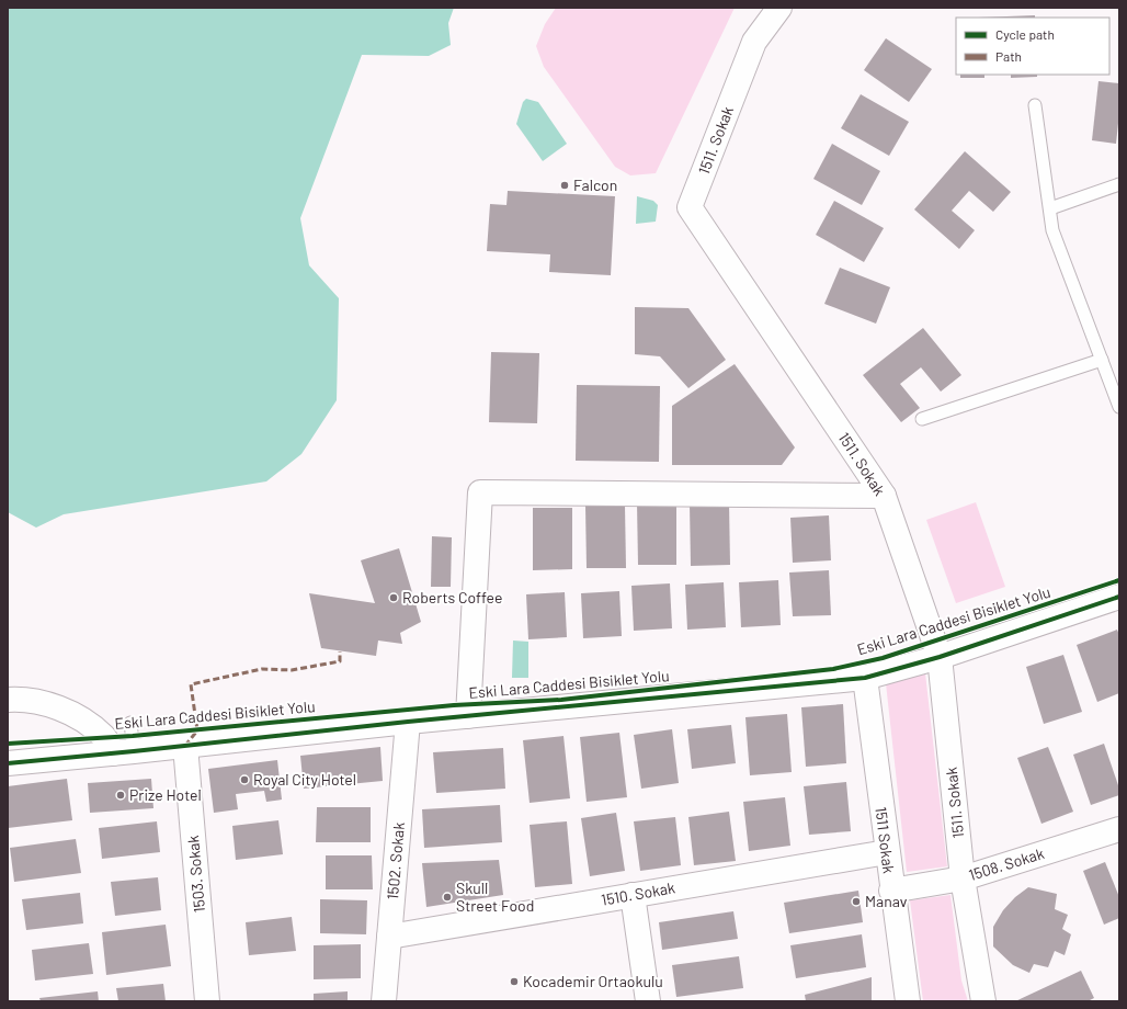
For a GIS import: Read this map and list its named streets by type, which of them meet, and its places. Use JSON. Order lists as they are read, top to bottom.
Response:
{
  "streets": {
    "street": [
      "1511. Sokak",
      "1511 Sokak",
      "1502. Sokak",
      "1508. Sokak",
      "1503. Sokak",
      "1510. Sokak"
    ],
    "cycle path": ["Eski Lara Caddesi Bisiklet Yolu"]
  },
  "crossings": [
    ["1511. Sokak", "1508. Sokak"],
    ["1511 Sokak", "1508. Sokak"],
    ["1511 Sokak", "1510. Sokak"],
    ["1502. Sokak", "1510. Sokak"]
  ],
  "places": [
    "Falcon",
    "Roberts Coffee",
    "Royal City Hotel",
    "Prize Hotel",
    "Skull Street Food",
    "Manav",
    "Kocademir Ortaokulu"
  ],
  "legend": ["Cycle path", "Path"]
}
